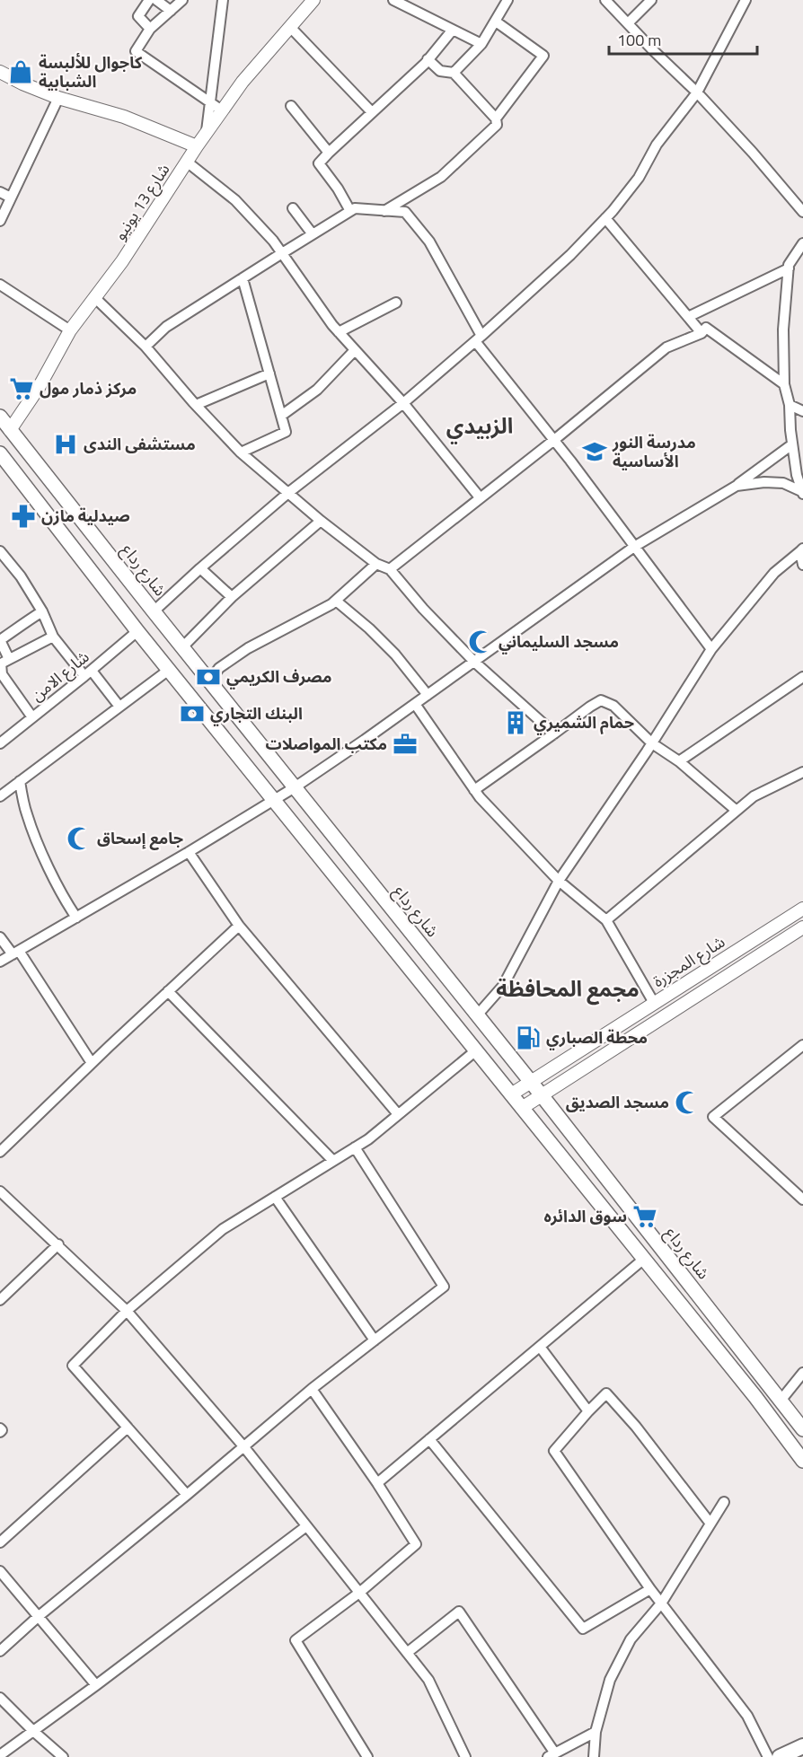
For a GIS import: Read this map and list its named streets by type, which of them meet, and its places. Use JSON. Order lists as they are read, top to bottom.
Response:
{
  "streets": {
    "main road": ["شارع رداع"],
    "street": ["شارع 13 يونيو", "شارع الامن", "شارع المجزرة"]
  },
  "crossings": [
    ["شارع 13 يونيو", "شارع رداع"],
    ["شارع رداع", "شارع المجزرة"]
  ],
  "districts": ["الزبيدي", "مجمع المحافظة"],
  "places": {
    "shop": ["كاجوال للألبسة الشبابية"],
    "supermarket": ["مركز ذمار مول", "سوق الدائره"],
    "hospital": ["مستشفى الندى"],
    "school or university": ["مدرسة النور الأساسية"],
    "pharmacy": ["صيدلية مازن"],
    "mosque": ["مسجد السليماني", "جامع إسحاق", "مسجد الصديق"],
    "bank": ["مصرف الكريمي", "البنك التجاري"],
    "building": ["حمام الشميري"],
    "office": ["مكتب المواصلات"],
    "fuel station": ["محطة الصباري"]
  },
  "scale_bar": "100 m"
}
